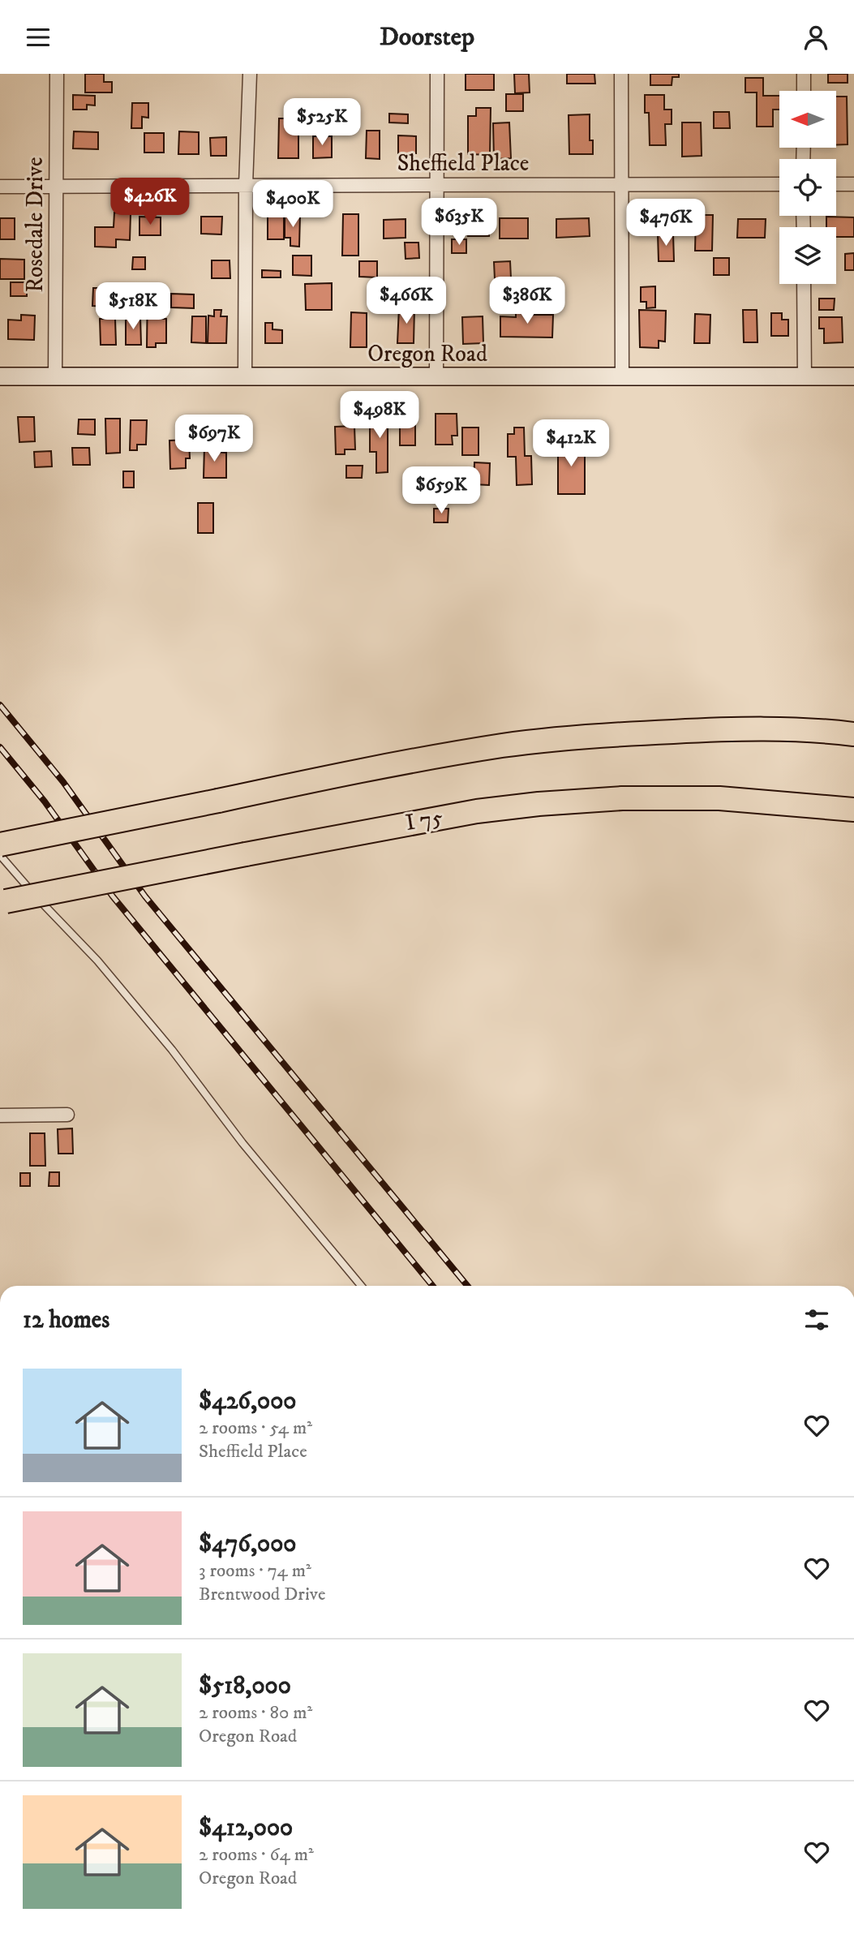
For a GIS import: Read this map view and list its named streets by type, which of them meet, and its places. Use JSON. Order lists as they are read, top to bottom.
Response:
{
  "streets": {
    "highway": ["I 75"],
    "street": ["Sheffield Place", "Rosedale Drive", "Oregon Road"]
  },
  "crossings": [
    ["Sheffield Place", "Rosedale Drive"],
    ["Rosedale Drive", "Oregon Road"]
  ],
  "north": "left",
  "page": {
    "header": "Doorstep",
    "price": [
      "$525K",
      "$426K",
      "$400K",
      "$635K",
      "$476K",
      "$466K",
      "$386K",
      "$518K",
      "$498K",
      "$697K",
      "$412K",
      "$659K"
    ],
    "heading": "12 homes",
    "list": [
      {
        "name": "$426,000",
        "note": "2 rooms · 54 m² · Sheffield Place"
      },
      {
        "name": "$476,000",
        "note": "3 rooms · 74 m² · Brentwood Drive"
      },
      {
        "name": "$518,000",
        "note": "2 rooms · 80 m² · Oregon Road"
      },
      {
        "name": "$412,000",
        "note": "2 rooms · 64 m² · Oregon Road"
      }
    ]
  }
}
